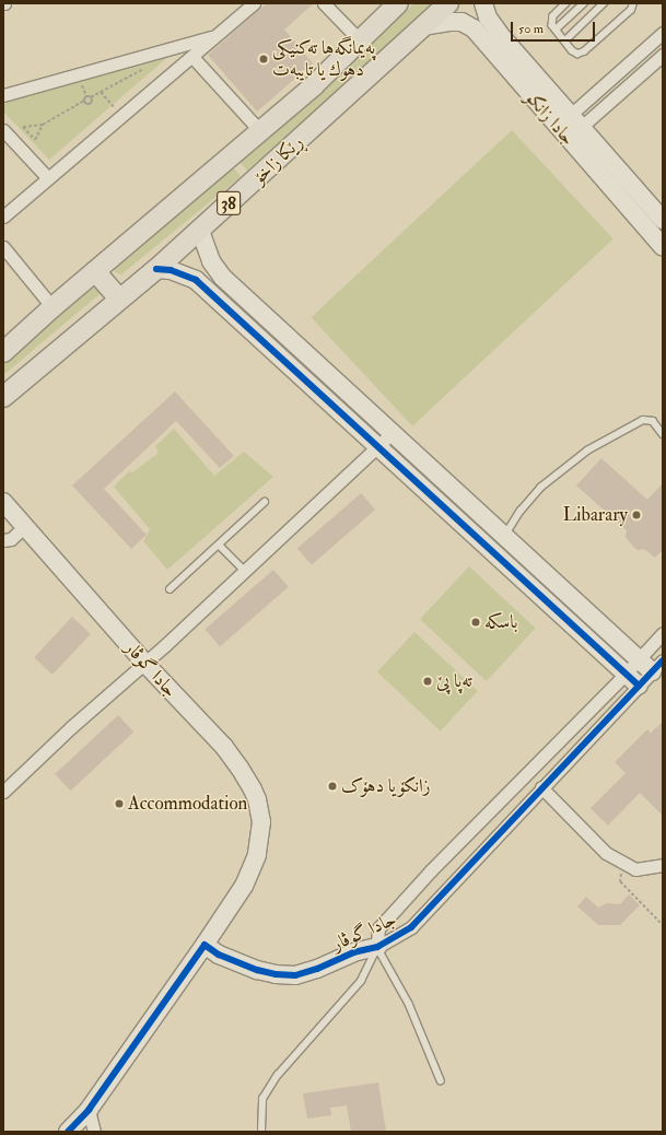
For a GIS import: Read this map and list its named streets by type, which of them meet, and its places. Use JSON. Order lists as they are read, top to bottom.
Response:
{
  "streets": {
    "main road": ["ڕێکا زاخۆ", "38"],
    "street": ["جادا زانکو", "جادا گوڤار"]
  },
  "places": [
    "پەیمانگەها تەکنیکی دهوك یا تایبەت",
    "Libarary",
    "باسکە",
    "تەپا پێ",
    "زانکۆیا دهۆک",
    "Accommodation"
  ],
  "scale_bar": "50 m"
}
